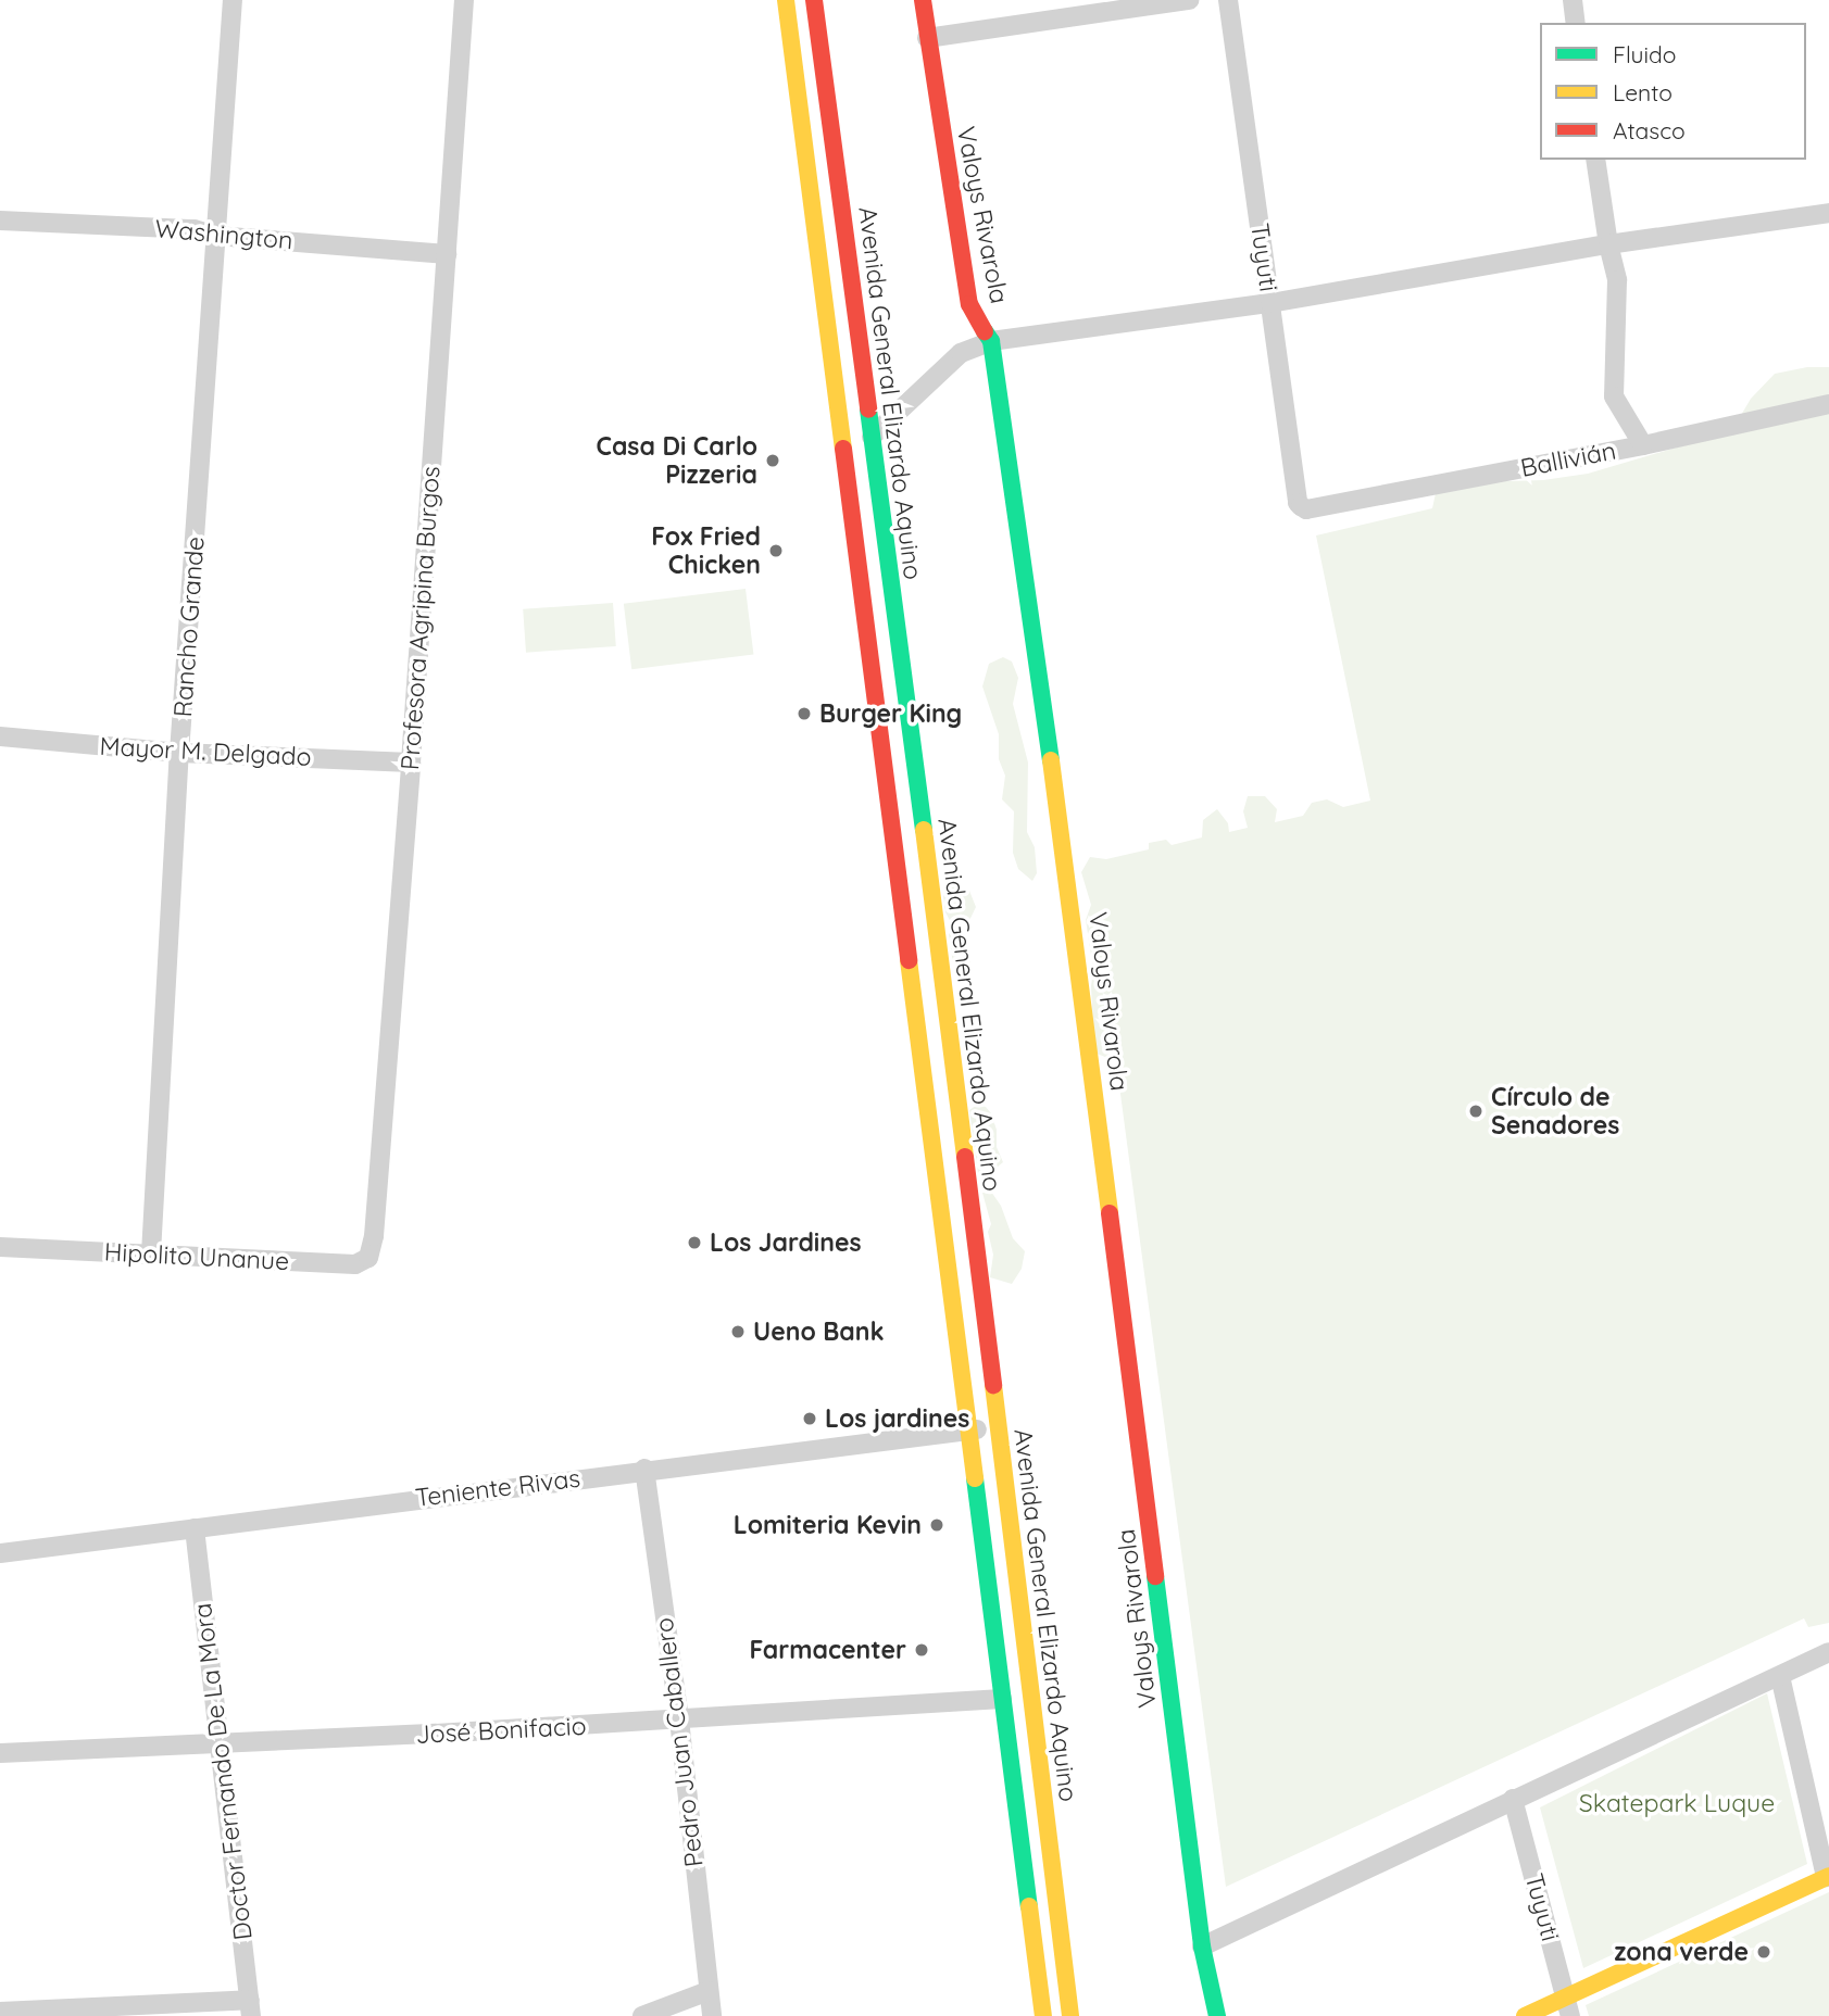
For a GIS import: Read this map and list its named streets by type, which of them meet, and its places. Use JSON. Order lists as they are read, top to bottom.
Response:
{
  "streets": {
    "main road": ["Valoys Rivarola", "Avenida General Elizardo Aquino"],
    "street": [
      "Washington",
      "Tuyuti",
      "Ballivián",
      "Profesora Agripina Burgos",
      "Rancho Grande",
      "Mayor M. Delgado",
      "Hipolito Unanue",
      "Teniente Rivas",
      "José Bonifacio",
      "Pedro Juan Caballero",
      "Doctor Fernando De La Mora"
    ]
  },
  "crossings": [
    ["Washington", "Profesora Agripina Burgos"],
    ["Washington", "Rancho Grande"],
    ["Tuyuti", "Ballivián"],
    ["Avenida General Elizardo Aquino", "Teniente Rivas"],
    ["Profesora Agripina Burgos", "Mayor M. Delgado"],
    ["Profesora Agripina Burgos", "Hipolito Unanue"],
    ["Rancho Grande", "Mayor M. Delgado"],
    ["Rancho Grande", "Hipolito Unanue"],
    ["Teniente Rivas", "Pedro Juan Caballero"],
    ["Teniente Rivas", "Doctor Fernando De La Mora"],
    ["José Bonifacio", "Pedro Juan Caballero"],
    ["José Bonifacio", "Doctor Fernando De La Mora"]
  ],
  "parks": ["Skatepark Luque"],
  "places": [
    "Casa Di Carlo Pizzeria",
    "Fox Fried Chicken",
    "Burger King",
    "Círculo de Senadores",
    "Los Jardines",
    "Ueno Bank",
    "Los jardines",
    "Lomiteria Kevin",
    "Farmacenter",
    "zona verde"
  ],
  "legend": ["Fluido", "Lento", "Atasco"]
}
